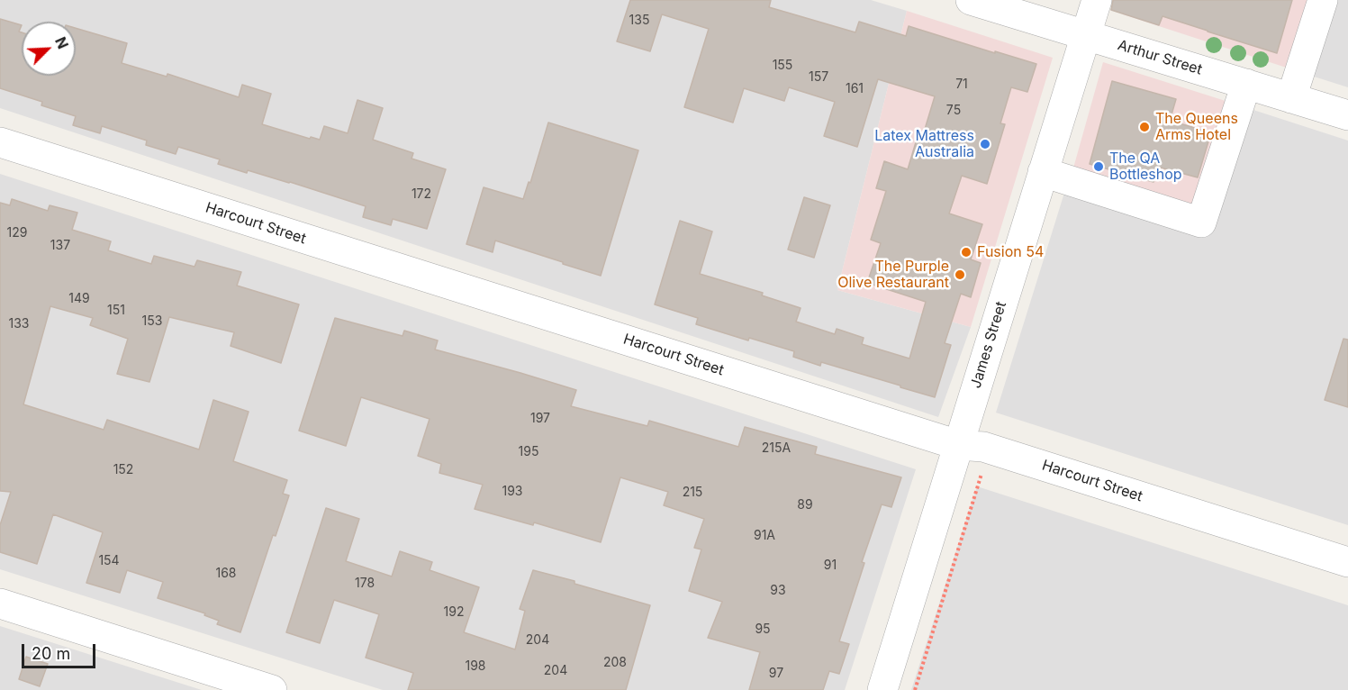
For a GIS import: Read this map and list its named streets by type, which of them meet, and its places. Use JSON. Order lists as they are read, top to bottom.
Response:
{
  "streets": {
    "street": ["Arthur Street", "Harcourt Street", "James Street"]
  },
  "crossings": [
    ["Arthur Street", "James Street"],
    ["Harcourt Street", "James Street"]
  ],
  "places": [
    "The Queens Arms Hotel",
    "Latex Mattress Australia",
    "The QA Bottleshop",
    "Fusion 54",
    "The Purple Olive Restaurant"
  ],
  "house_numbers": [
    "135",
    "155",
    "157",
    "71",
    "161",
    "75",
    "172",
    "129",
    "137",
    "149",
    "151",
    "153",
    "133",
    "197",
    "215A",
    "195",
    "152",
    "193",
    "215",
    "89",
    "91A",
    "154",
    "91",
    "168",
    "178",
    "93",
    "192",
    "95",
    "204",
    "208",
    "198",
    "204",
    "97"
  ],
  "scale_bar": "20 m",
  "north": "top right"
}
